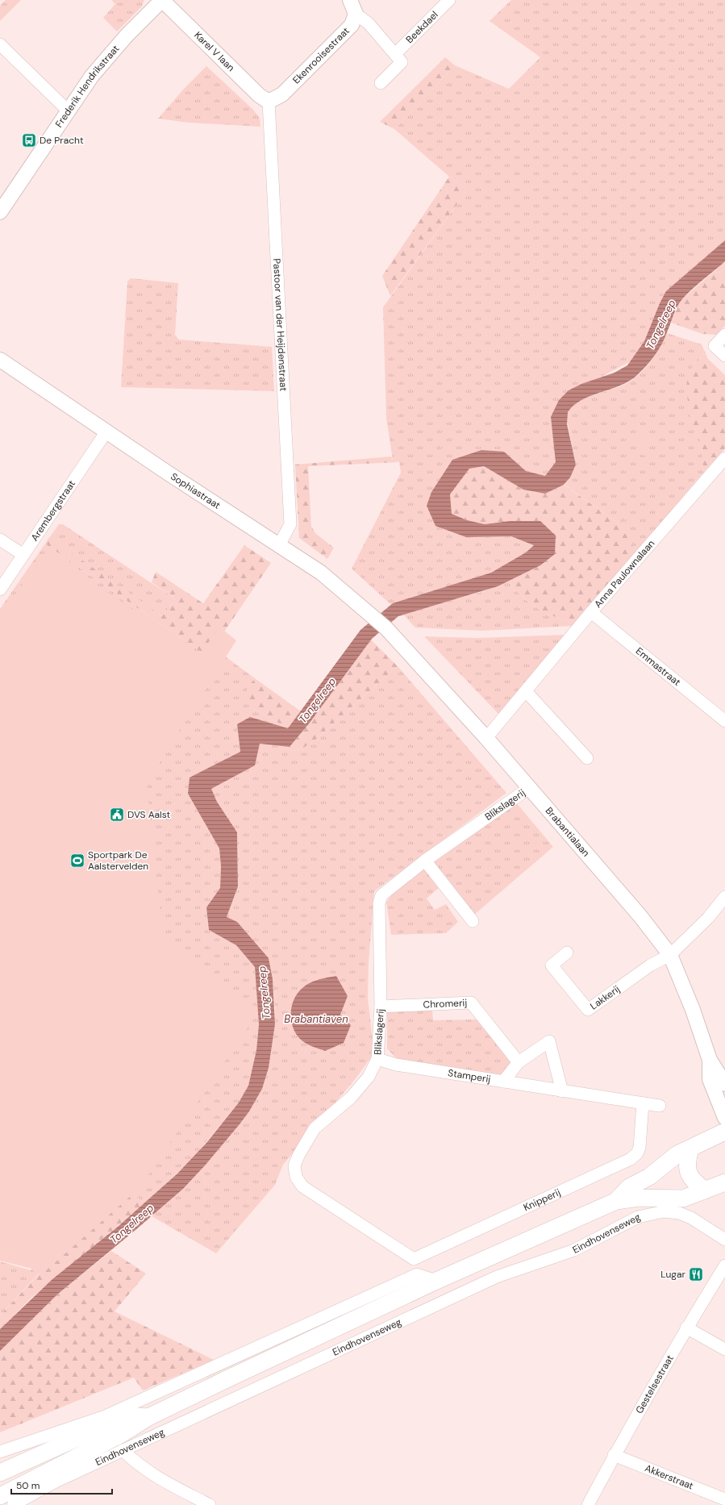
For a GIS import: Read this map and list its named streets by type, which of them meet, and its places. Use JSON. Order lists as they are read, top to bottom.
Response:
{
  "streets": {
    "main road": ["Eindhovenseweg"],
    "street": [
      "Beekdael",
      "Karel V laan",
      "Ekenrooisestraat",
      "Frederik Hendrikstraat",
      "Pastoor van der Heijdenstraat",
      "Sophiastraat",
      "Arembergstraat",
      "Anna Paulownalaan",
      "Emmastraat",
      "Blikslagerij",
      "Brabantialaan",
      "Lakkerij",
      "Chromerij",
      "Stamperij",
      "Knipperij",
      "Gestelsestraat",
      "Akkerstraat"
    ]
  },
  "crossings": [
    ["Karel V laan", "Ekenrooisestraat"],
    ["Karel V laan", "Frederik Hendrikstraat"],
    ["Karel V laan", "Pastoor van der Heijdenstraat"],
    ["Ekenrooisestraat", "Pastoor van der Heijdenstraat"],
    ["Pastoor van der Heijdenstraat", "Sophiastraat"],
    ["Sophiastraat", "Arembergstraat"],
    ["Sophiastraat", "Brabantialaan"],
    ["Anna Paulownalaan", "Emmastraat"],
    ["Anna Paulownalaan", "Brabantialaan"],
    ["Blikslagerij", "Brabantialaan"],
    ["Blikslagerij", "Chromerij"],
    ["Blikslagerij", "Stamperij"],
    ["Blikslagerij", "Knipperij"],
    ["Brabantialaan", "Lakkerij"],
    ["Stamperij", "Knipperij"],
    ["Gestelsestraat", "Akkerstraat"]
  ],
  "water": ["Tongelreep", "Brabantiaven"],
  "places": {
    "bus stop": ["De Pracht"],
    "public building": ["DVS Aalst"],
    "sports": ["Sportpark De Aalstervelden"],
    "restaurant": ["Lugar"]
  },
  "scale_bar": "50 m"
}
